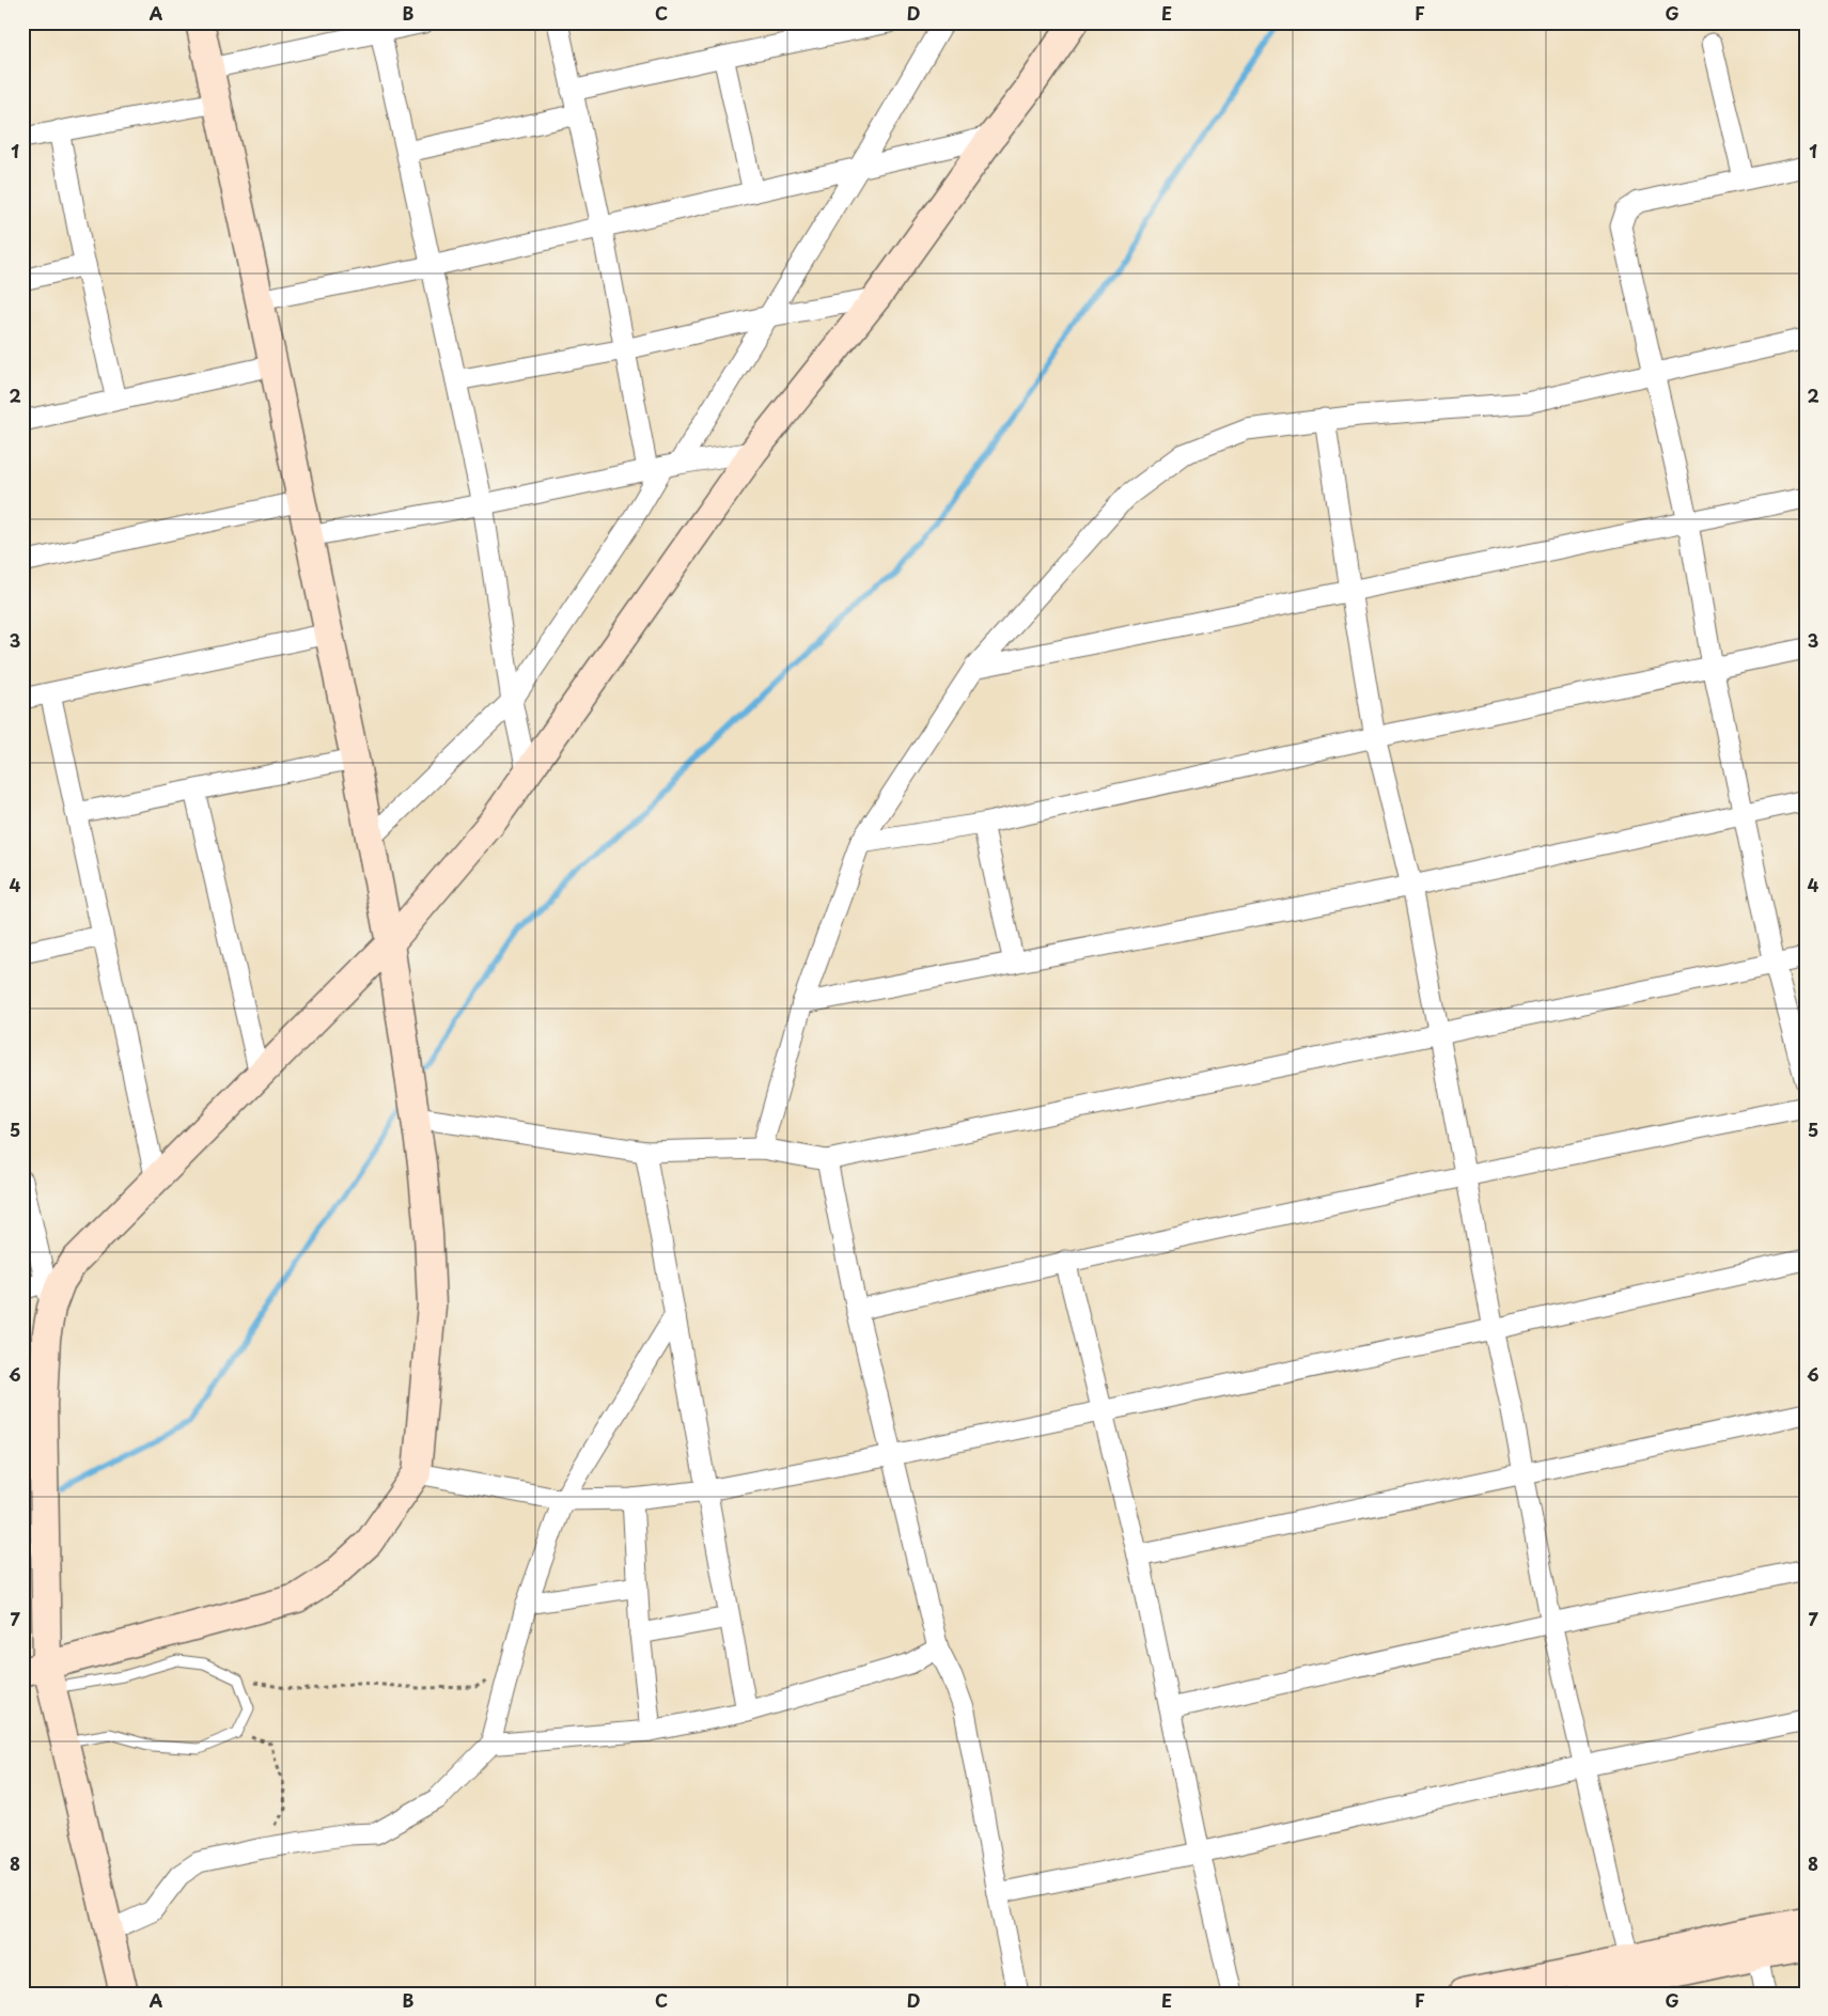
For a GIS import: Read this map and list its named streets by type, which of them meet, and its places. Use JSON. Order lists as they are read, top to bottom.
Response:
{
  "grid": {
    "columns": [
      "A",
      "B",
      "C",
      "D",
      "E",
      "F",
      "G"
    ],
    "rows": [
      "1",
      "2",
      "3",
      "4",
      "5",
      "6",
      "7",
      "8"
    ]
  }
}
